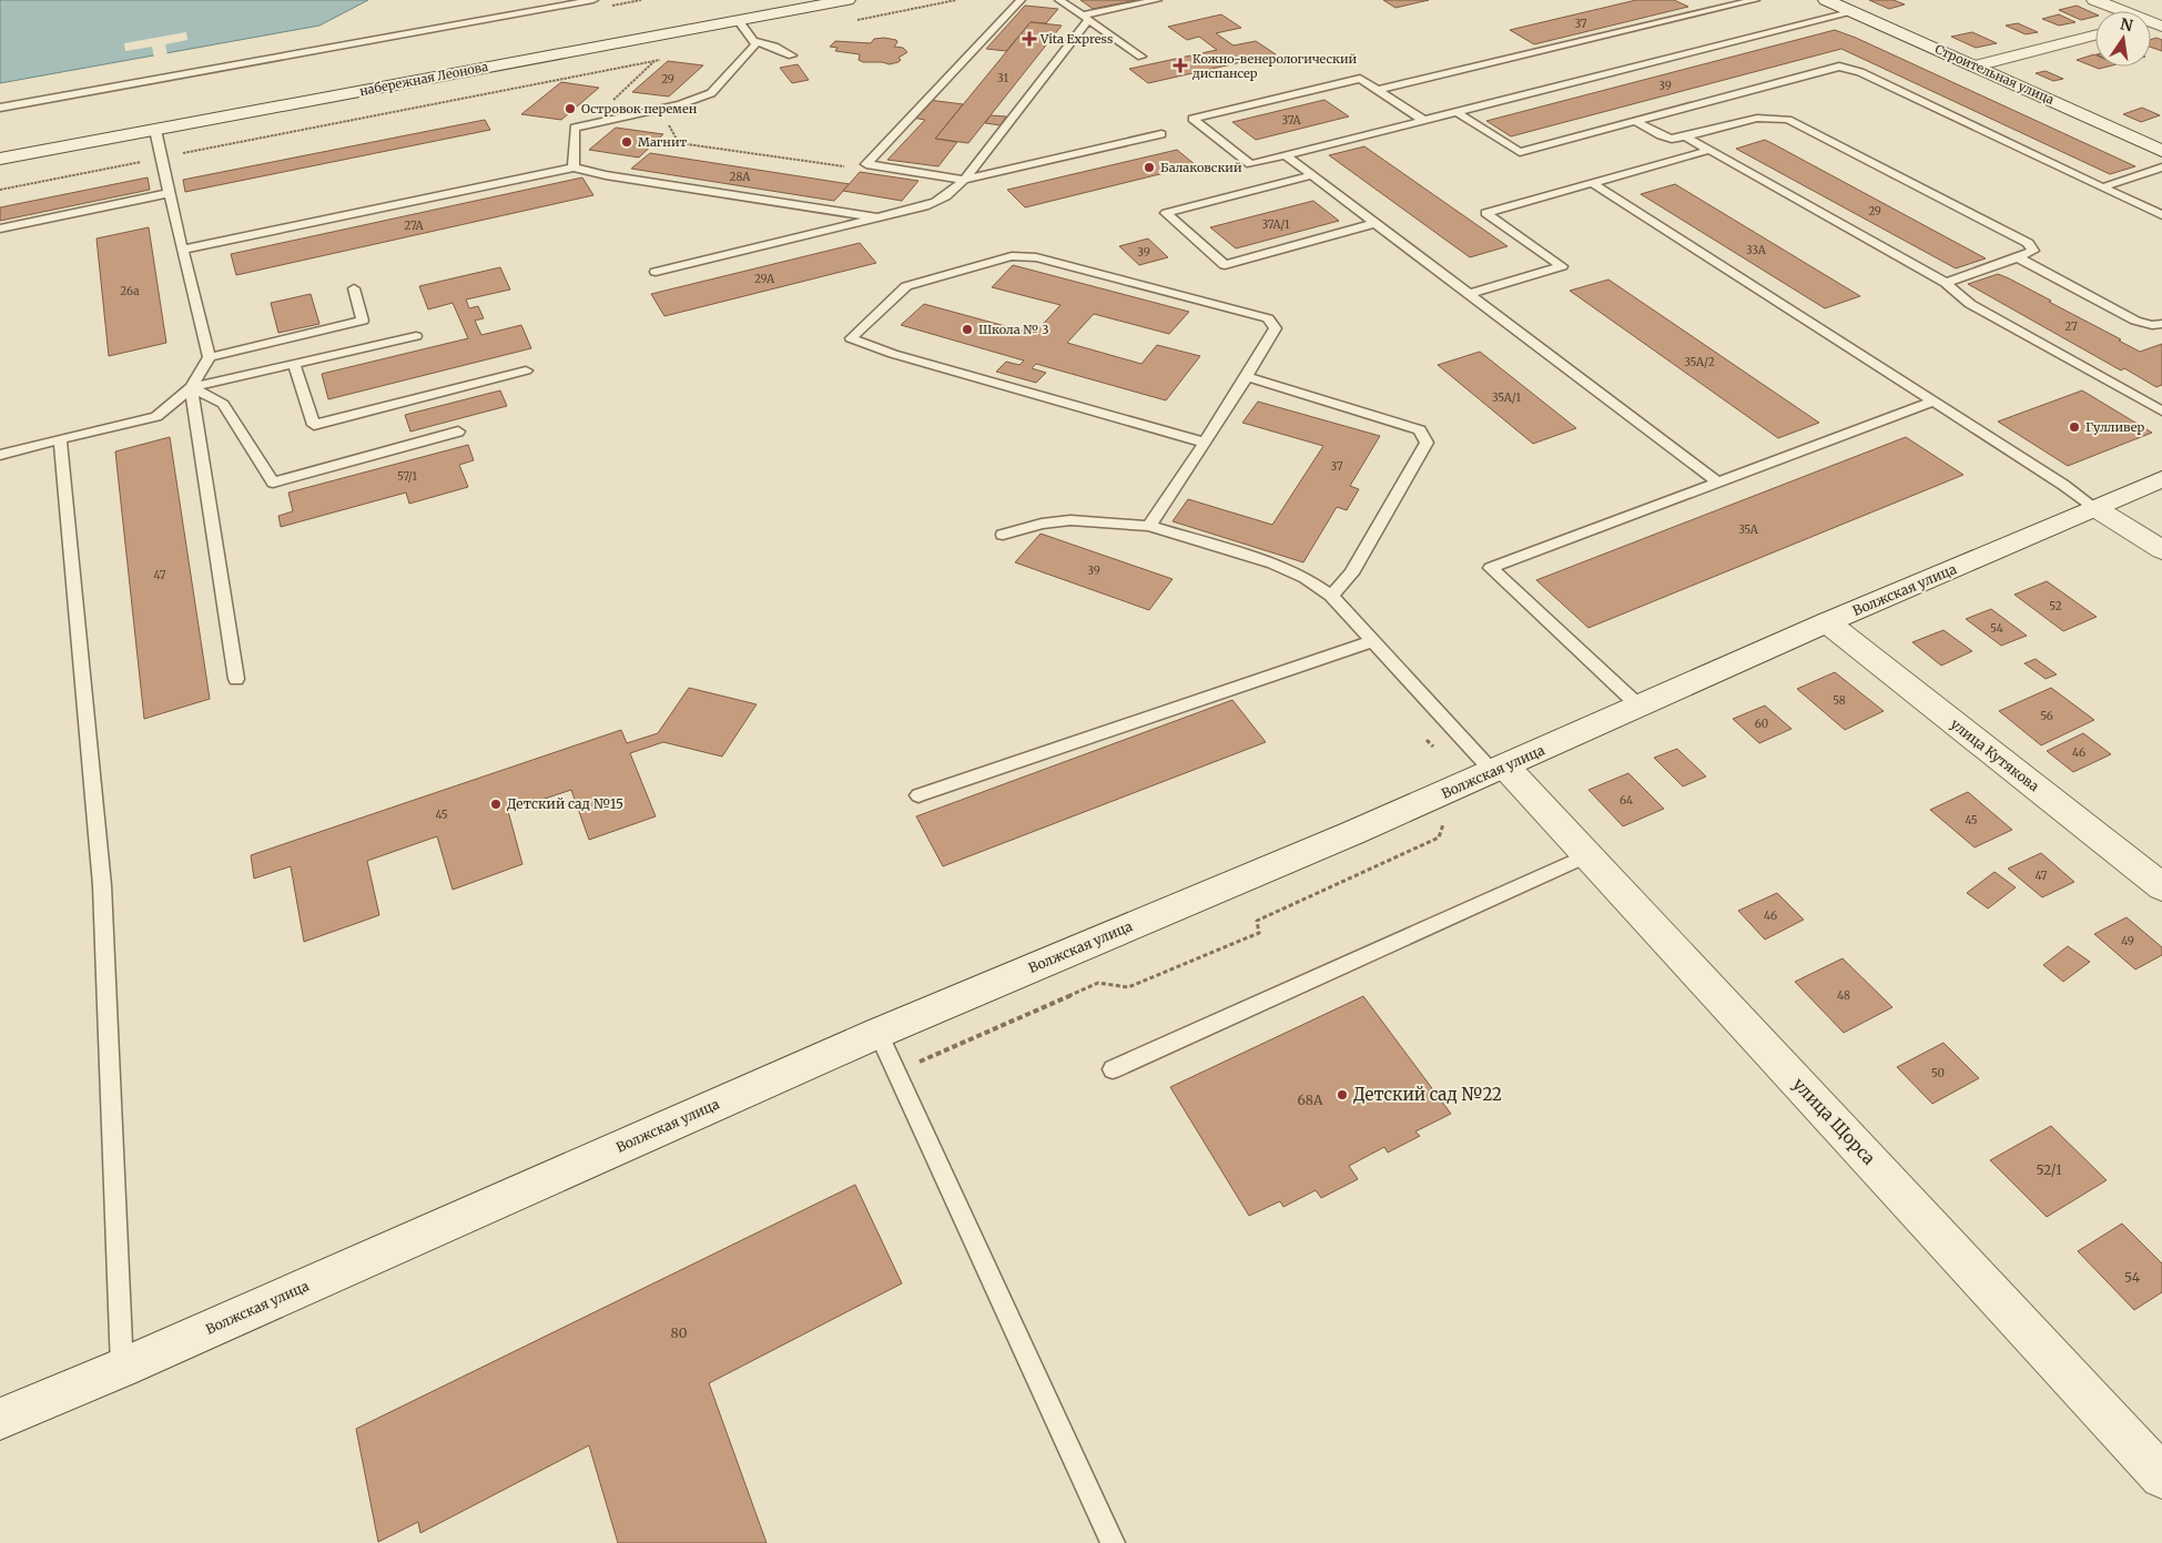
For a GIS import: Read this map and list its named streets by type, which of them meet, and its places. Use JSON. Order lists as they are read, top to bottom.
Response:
{
  "streets": {
    "street": [
      "Строительная улица",
      "набережная Леонова",
      "Волжская улица",
      "улица Кутякова",
      "улица Щорса"
    ]
  },
  "crossings": [
    ["Волжская улица", "улица Кутякова"],
    ["Волжская улица", "улица Щорса"]
  ],
  "places": {
    "health": ["Vita Express", "Кожно-венерологический диспансер"],
    "other": [
      "Островок перемен",
      "Магнит",
      "Балаковский",
      "Школа № 3",
      "Гулливер",
      "Детский сад №15",
      "Детский сад №22"
    ]
  },
  "house_numbers": [
    "37",
    "31",
    "29",
    "39",
    "37А",
    "28А",
    "29",
    "37А/1",
    "27А",
    "33А",
    "39",
    "29А",
    "26а",
    "27",
    "35А/2",
    "35А/1",
    "37",
    "57/1",
    "35А",
    "39",
    "47",
    "52",
    "54",
    "58",
    "56",
    "60",
    "46",
    "64",
    "45",
    "45",
    "47",
    "46",
    "49",
    "48",
    "50",
    "68А",
    "52/1",
    "54",
    "80"
  ],
  "north": "top"
}
